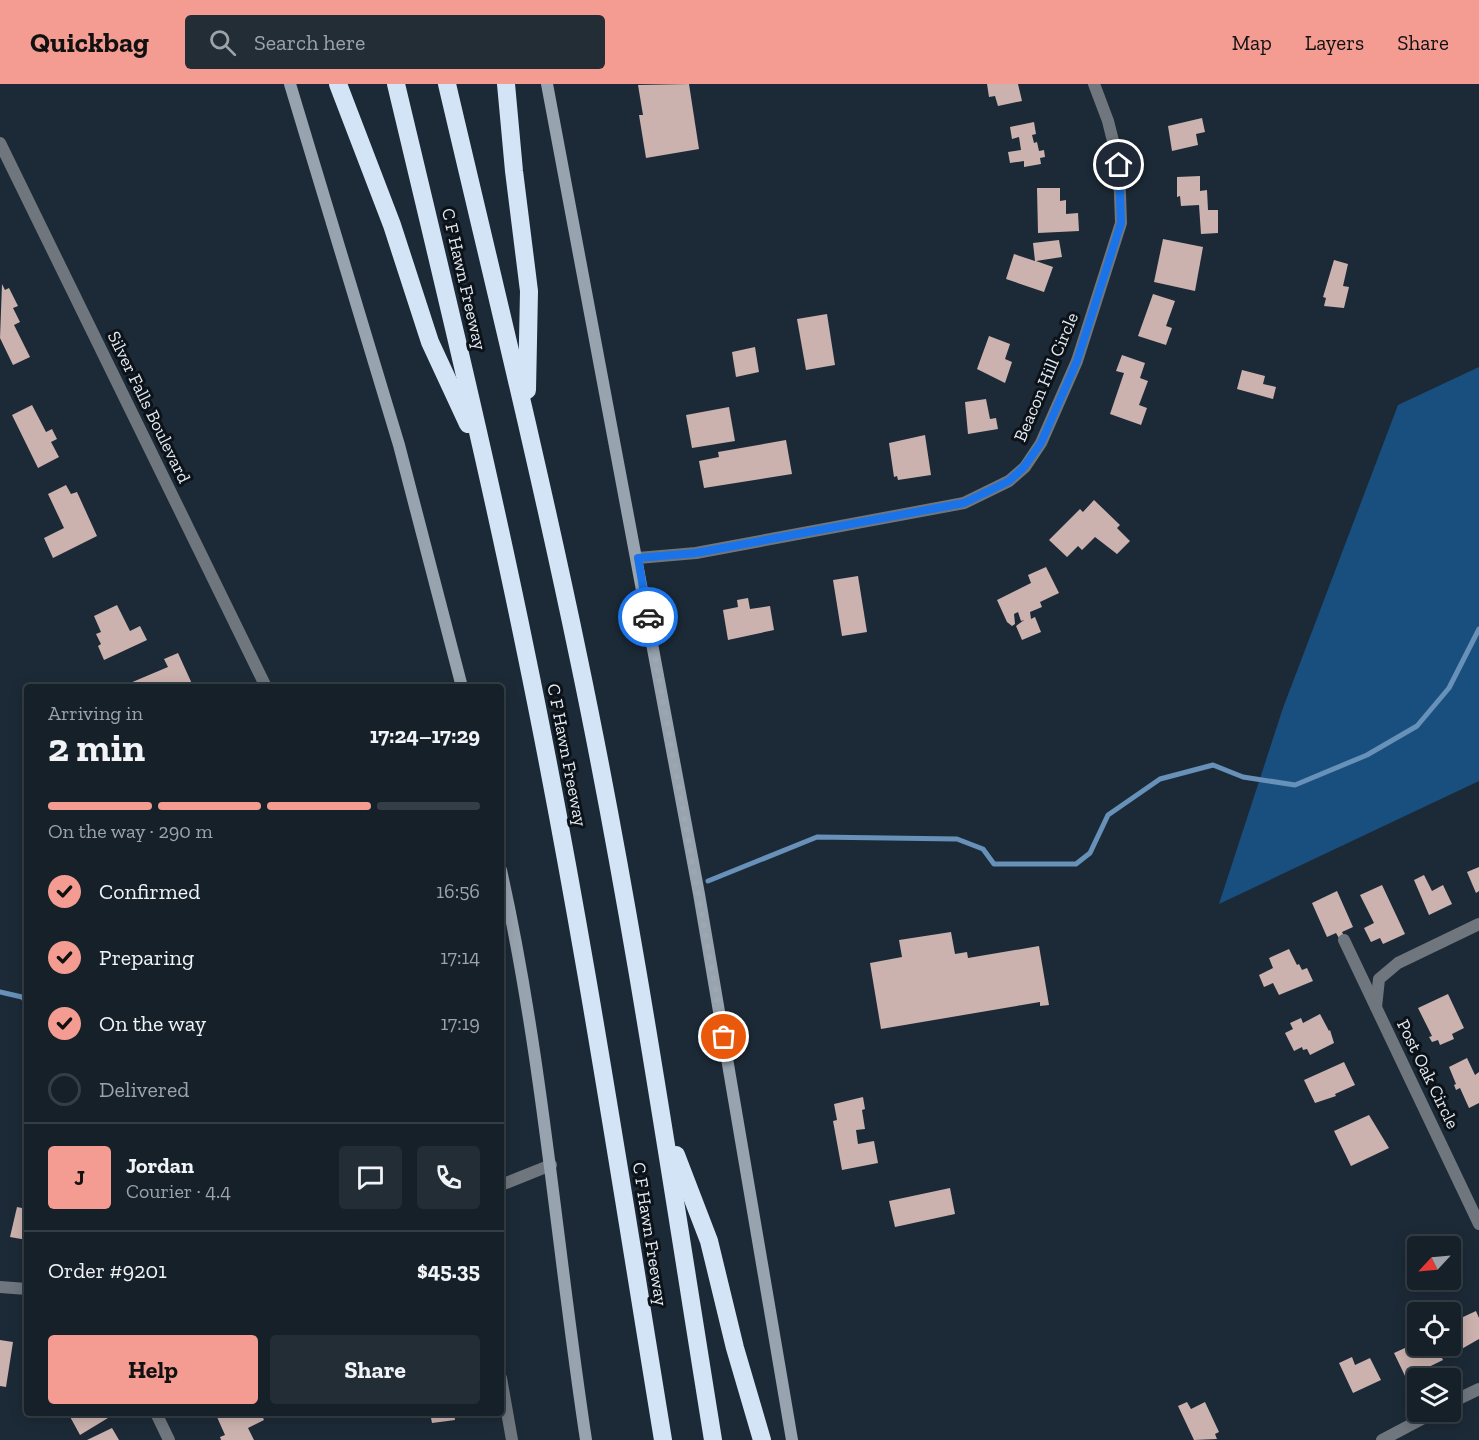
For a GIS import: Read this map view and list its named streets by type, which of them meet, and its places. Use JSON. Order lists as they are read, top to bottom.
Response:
{
  "streets": {
    "highway": ["C F Hawn Freeway"],
    "street": ["Beacon Hill Circle", "Silver Falls Boulevard", "Post Oak Circle"]
  },
  "north": "bottom left",
  "page": {
    "header": "Quickbag",
    "search": "Search here",
    "nav": ["Map", "Layers", "Share"],
    "heading": ["2 min", "Arriving in", "17:24–17:29"],
    "panel": [
      "Jordan",
      "Courier · 4.4",
      "Order #9201",
      "$45.35"
    ],
    "bar": "On the way · 290 m",
    "list": [
      ["Confirmed", "16:56"],
      ["Preparing", "17:14"],
      ["On the way", "17:19"],
      "Delivered"
    ],
    "round": "J",
    "buttons": ["Help", "Share"]
  }
}
